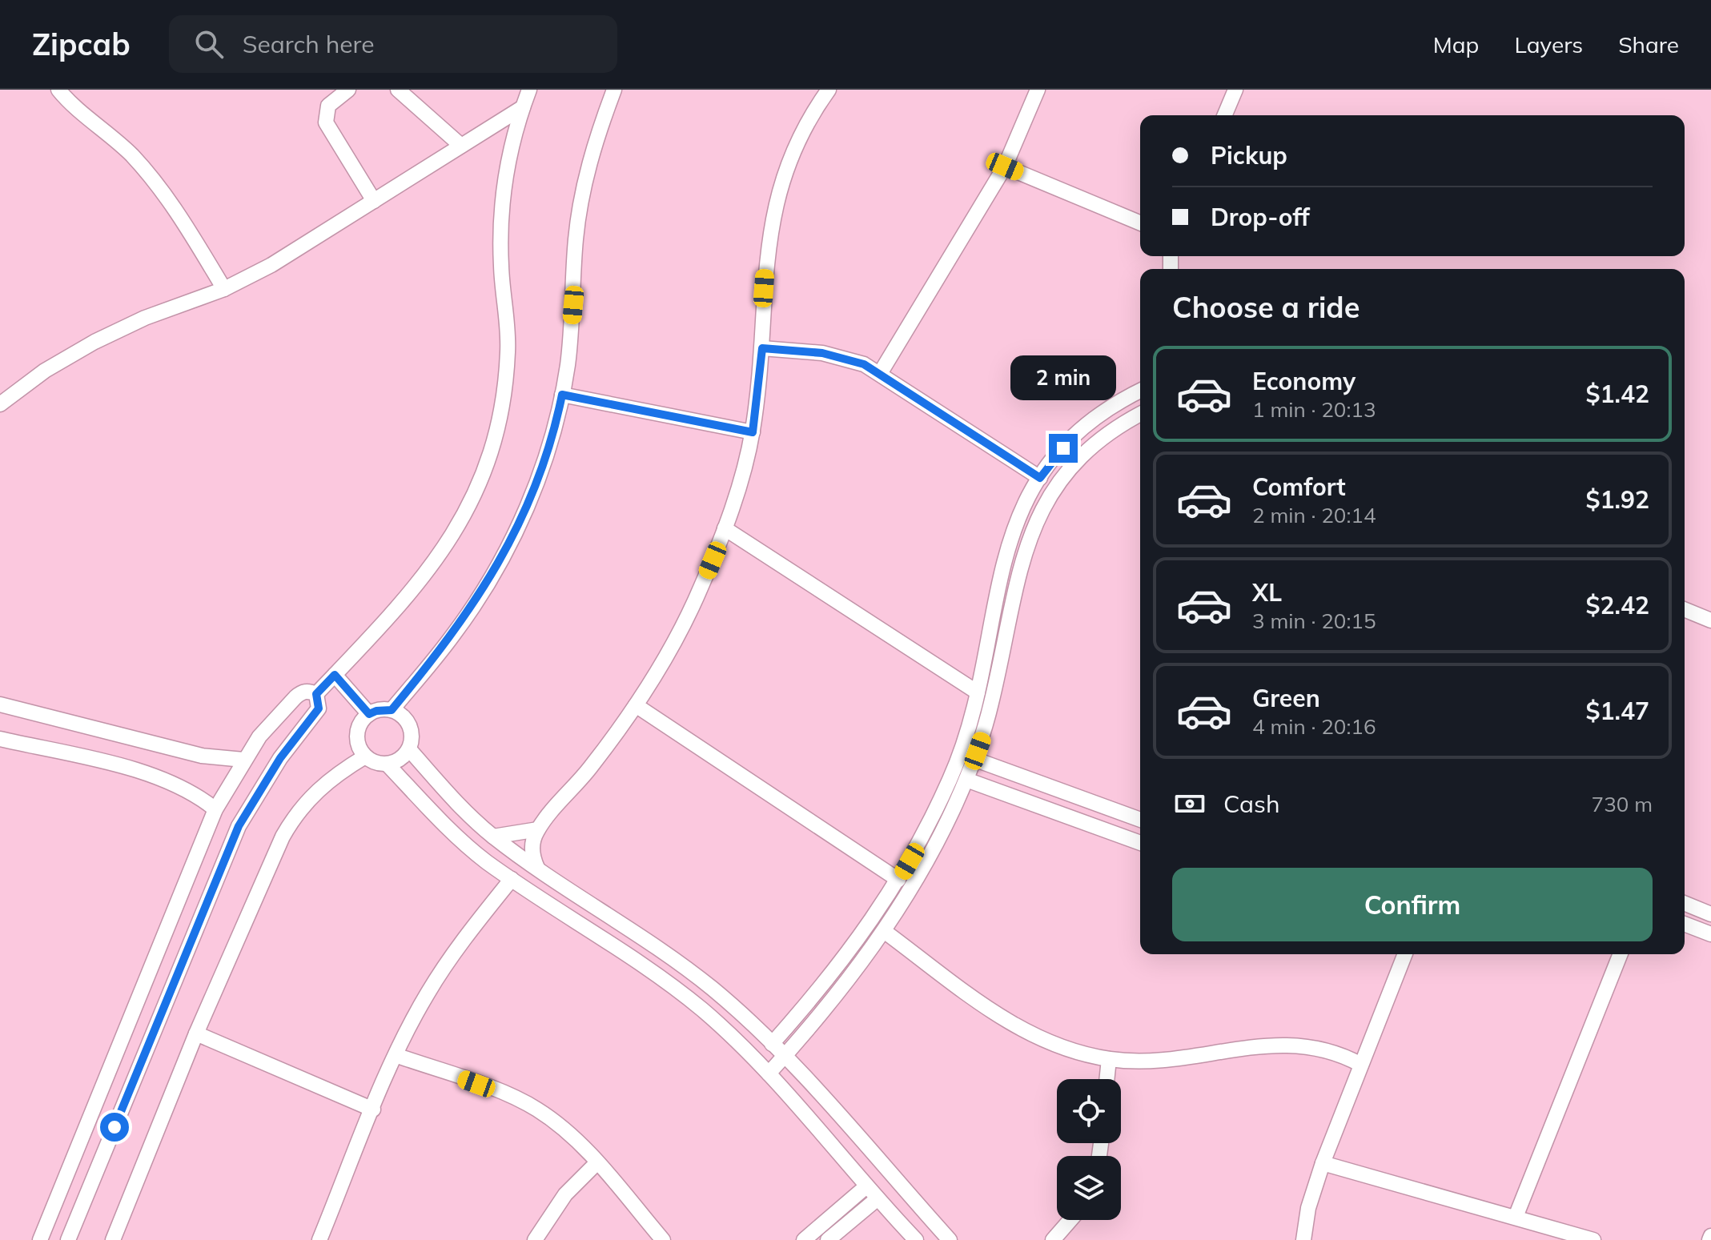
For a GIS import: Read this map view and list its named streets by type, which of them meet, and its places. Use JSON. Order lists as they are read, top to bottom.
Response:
{
  "page": {
    "header": "Zipcab",
    "search": "Search here",
    "nav": ["Map", "Layers", "Share"],
    "banner": ["Pickup", "Drop-off"],
    "heading": "Choose a ride",
    "list": [
      {
        "name": "Economy",
        "note": "1 min · 20:13",
        "value": "$1.42"
      },
      {
        "name": "Comfort",
        "note": "2 min · 20:14",
        "value": "$1.92"
      },
      {
        "name": "XL",
        "note": "3 min · 20:15",
        "value": "$2.42"
      },
      {
        "name": "Green",
        "note": "4 min · 20:16",
        "value": "$1.47"
      }
    ],
    "bubble": "2 min",
    "pay": ["Cash", "730 m"],
    "buttons": "Confirm"
  }
}
